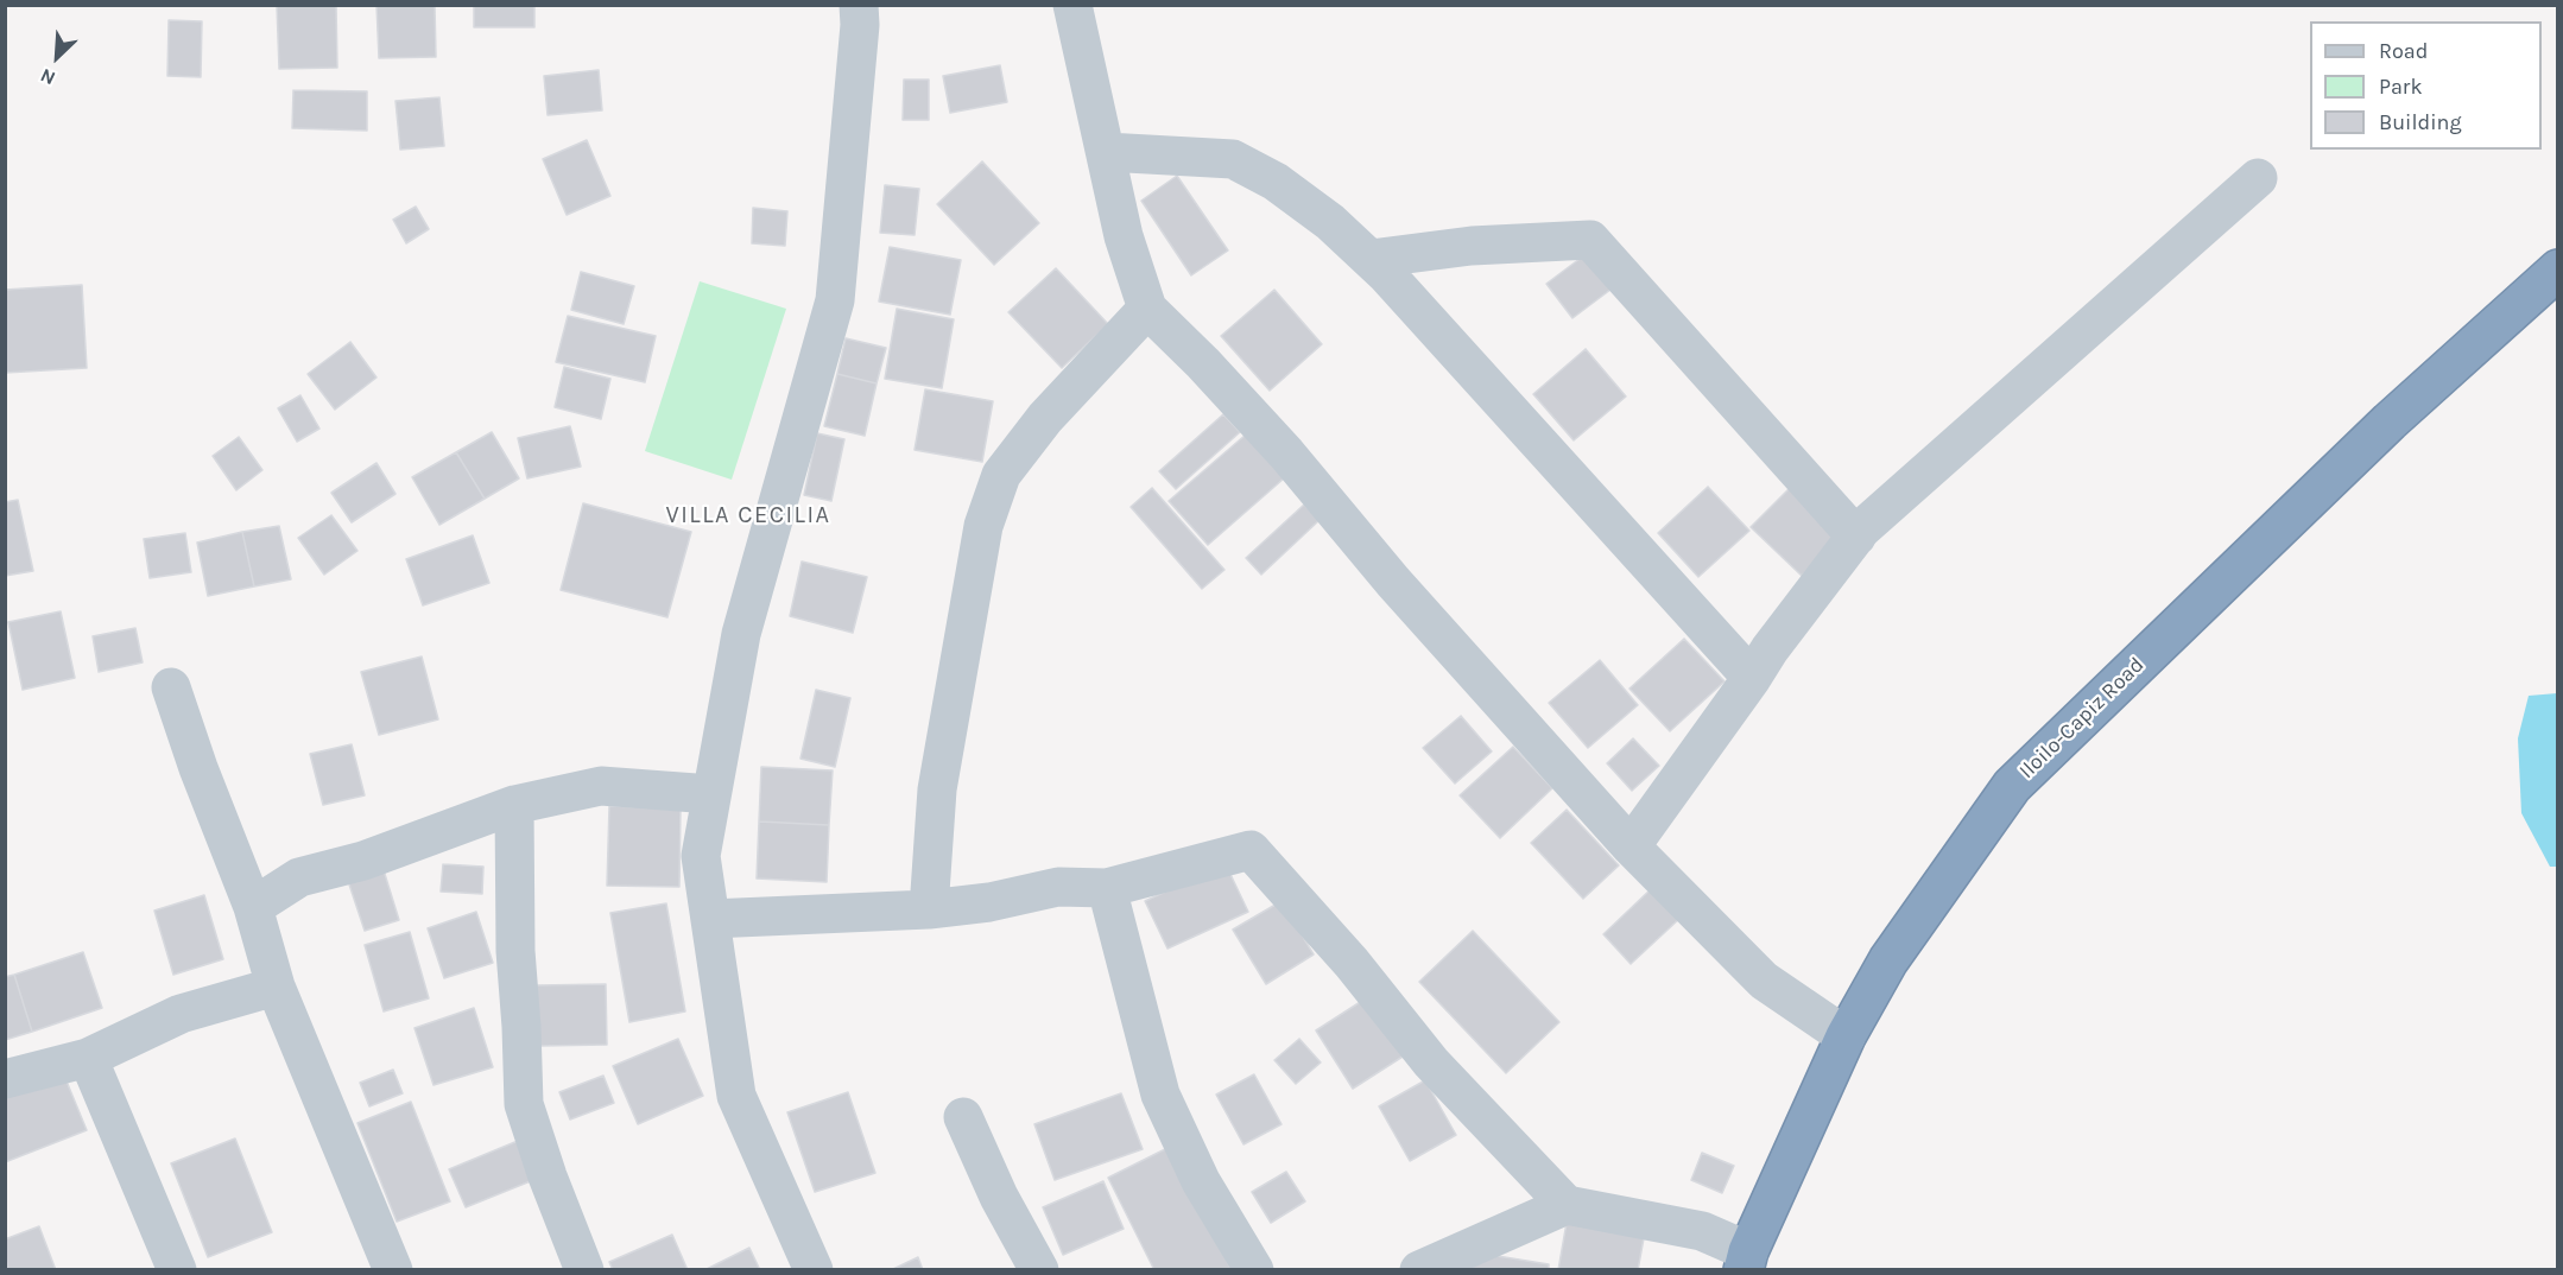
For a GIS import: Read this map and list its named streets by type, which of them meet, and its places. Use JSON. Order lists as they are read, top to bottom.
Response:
{
  "streets": {
    "highway": ["Iloilo-Capiz Road"]
  },
  "districts": ["VILLA CECILIA"],
  "legend": ["Road", "Park", "Building"],
  "north": "bottom left"
}
